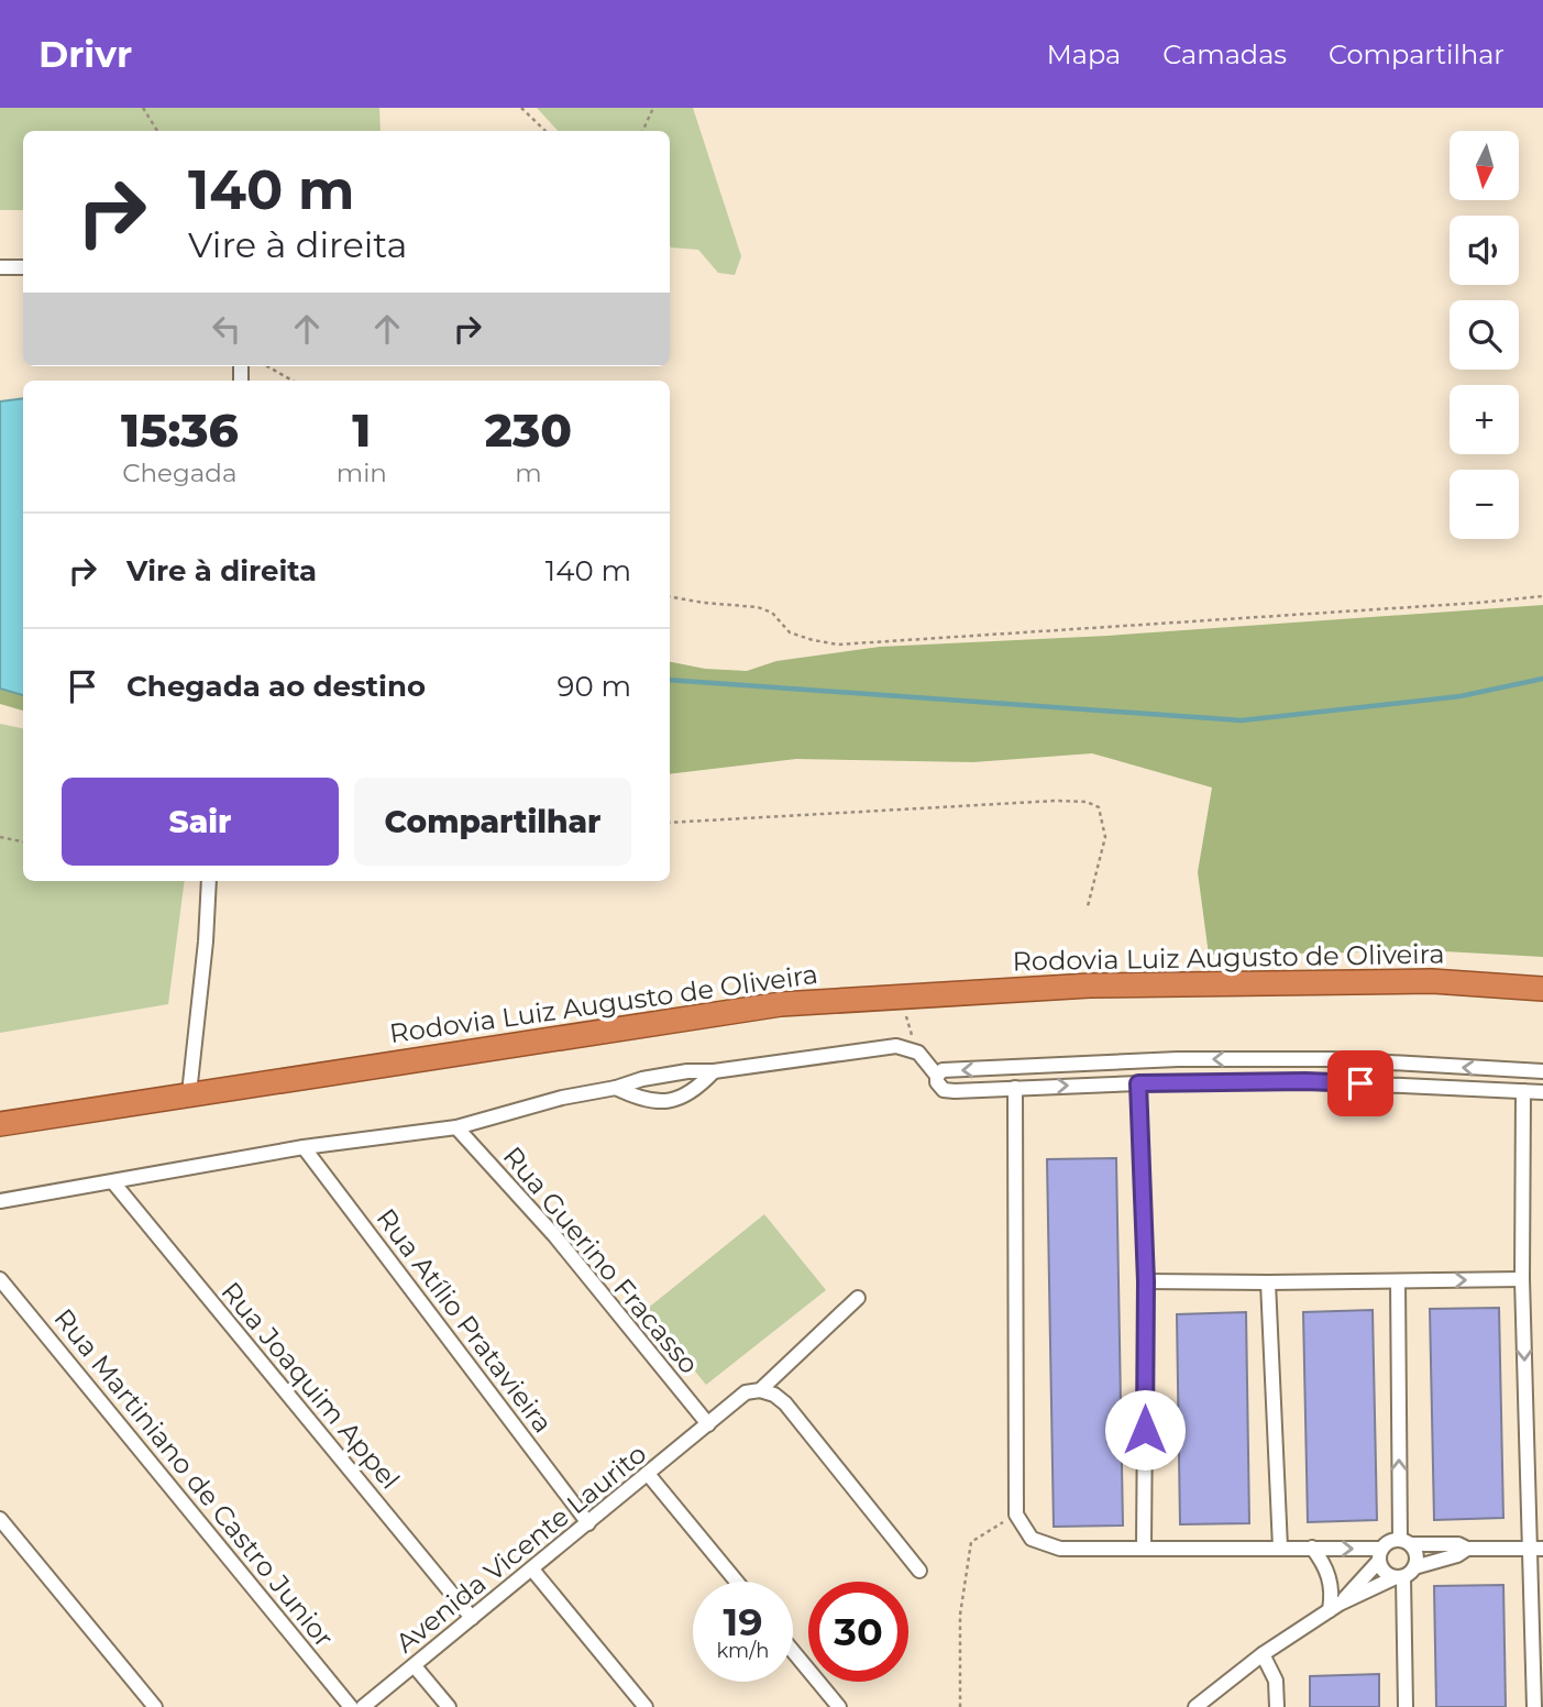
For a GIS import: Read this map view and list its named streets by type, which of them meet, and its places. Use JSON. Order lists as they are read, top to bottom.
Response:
{
  "streets": {
    "highway": ["Rodovia Luiz Augusto de Oliveira"],
    "street": [
      "Rua Guerino Fracasso",
      "Rua Atílio Pratavieira",
      "Rua Joaquim Appel",
      "Rua Martiniano de Castro Junior",
      "Avenida Vicente Laurito"
    ]
  },
  "crossings": [
    ["Rua Guerino Fracasso", "Avenida Vicente Laurito"],
    ["Rua Atílio Pratavieira", "Avenida Vicente Laurito"],
    ["Rua Joaquim Appel", "Avenida Vicente Laurito"]
  ],
  "north": "bottom",
  "page": {
    "header": "Drivr",
    "nav": ["Mapa", "Camadas", "Compartilhar"],
    "map_buttons": ["+", "−"],
    "turn": ["140 m", "Vire à direita"],
    "eta": [
      "15:36",
      "Chegada",
      "1",
      "min",
      "230",
      "m"
    ],
    "list": [
      {
        "name": "Vire à direita",
        "value": "140 m"
      },
      {
        "name": "Chegada ao destino",
        "value": "90 m"
      }
    ],
    "buttons": ["Sair", "Compartilhar"],
    "speed": "19 km/h",
    "limit": "30"
  }
}
